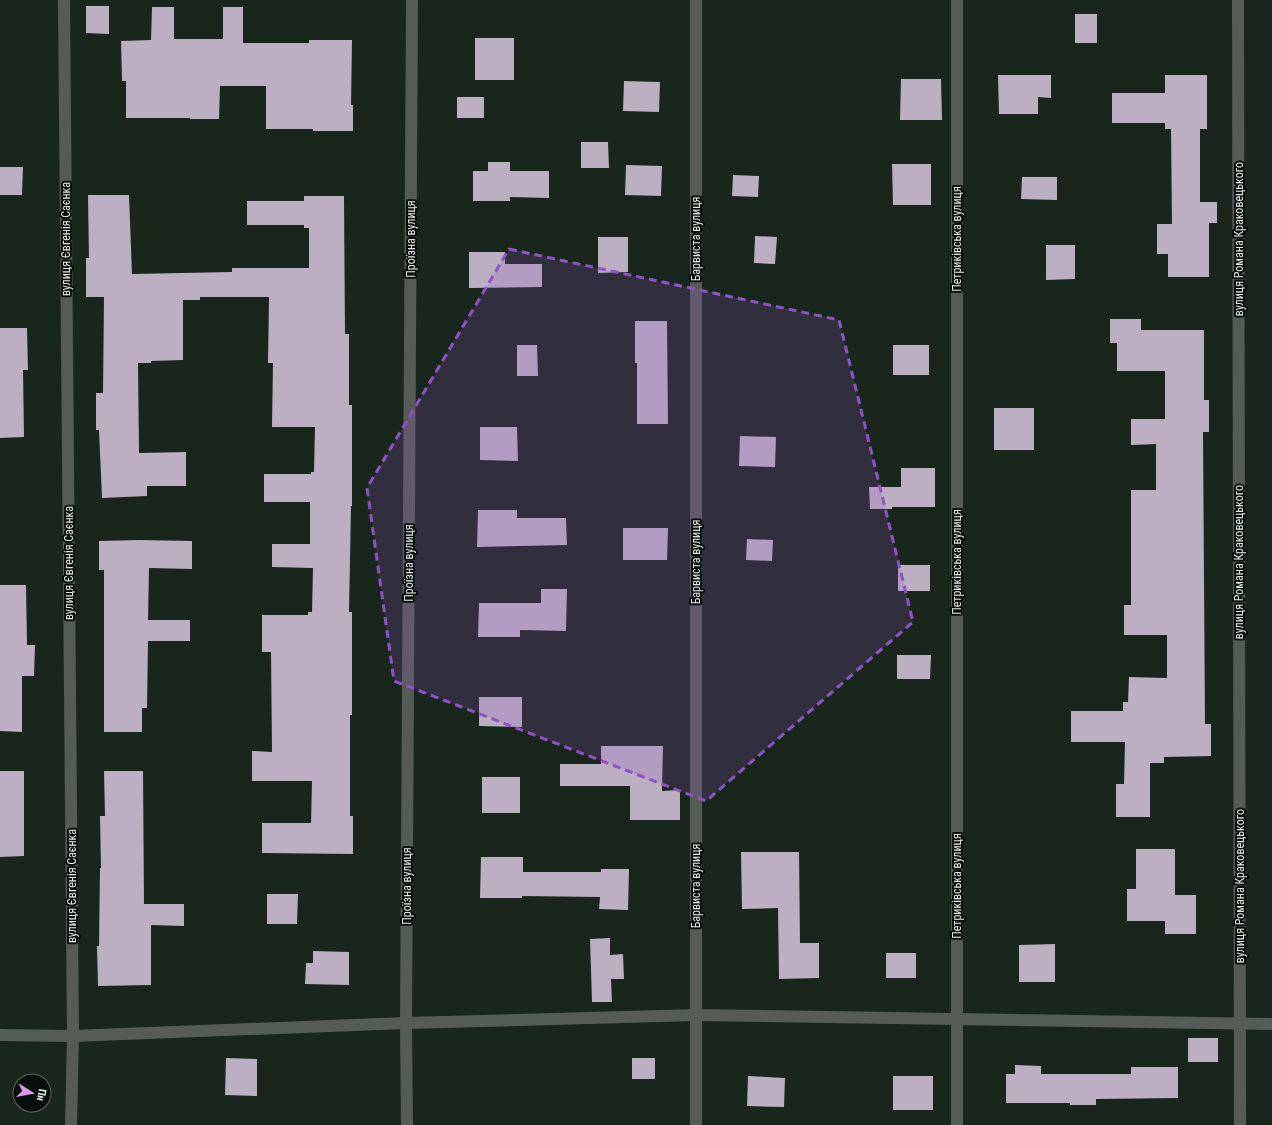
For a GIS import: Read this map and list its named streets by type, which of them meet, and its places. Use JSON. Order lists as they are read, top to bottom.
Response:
{
  "streets": {
    "street": [
      "вулиця Євгенія Саєнка",
      "Проїзна вулиця",
      "Барвиста вулиця",
      "Петриківська вулиця",
      "вулиця Романа Краковецького"
    ]
  },
  "north": "right"
}
